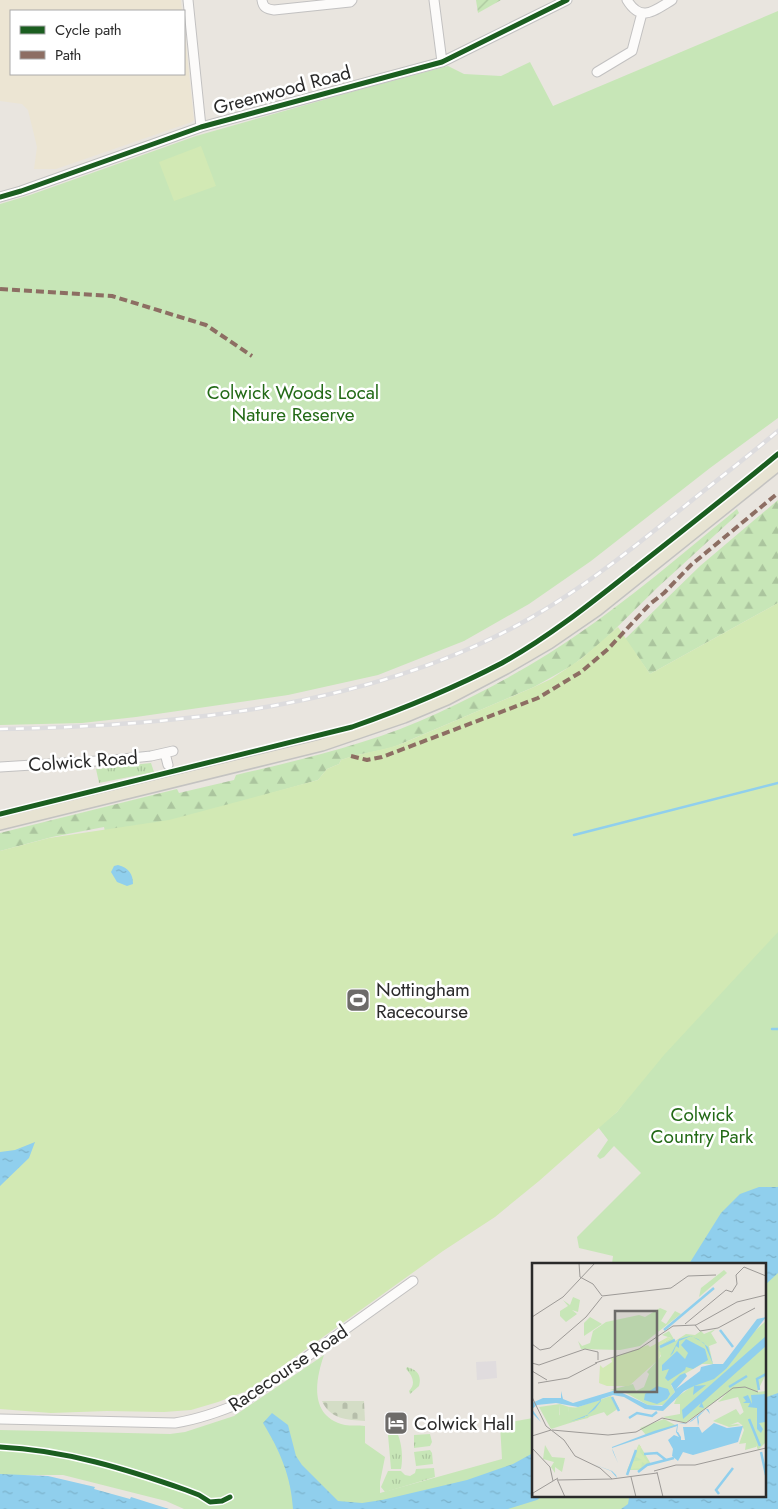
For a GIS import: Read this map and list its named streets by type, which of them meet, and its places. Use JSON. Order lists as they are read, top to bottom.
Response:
{
  "streets": {
    "street": ["Greenwood Road", "Colwick Road", "Racecourse Road"]
  },
  "parks": ["Colwick Woods Local Nature Reserve", "Colwick Country Park"],
  "places": {
    "sports": ["Nottingham Racecourse"],
    "hotel": ["Colwick Hall"]
  },
  "legend": ["Cycle path", "Path"]
}
